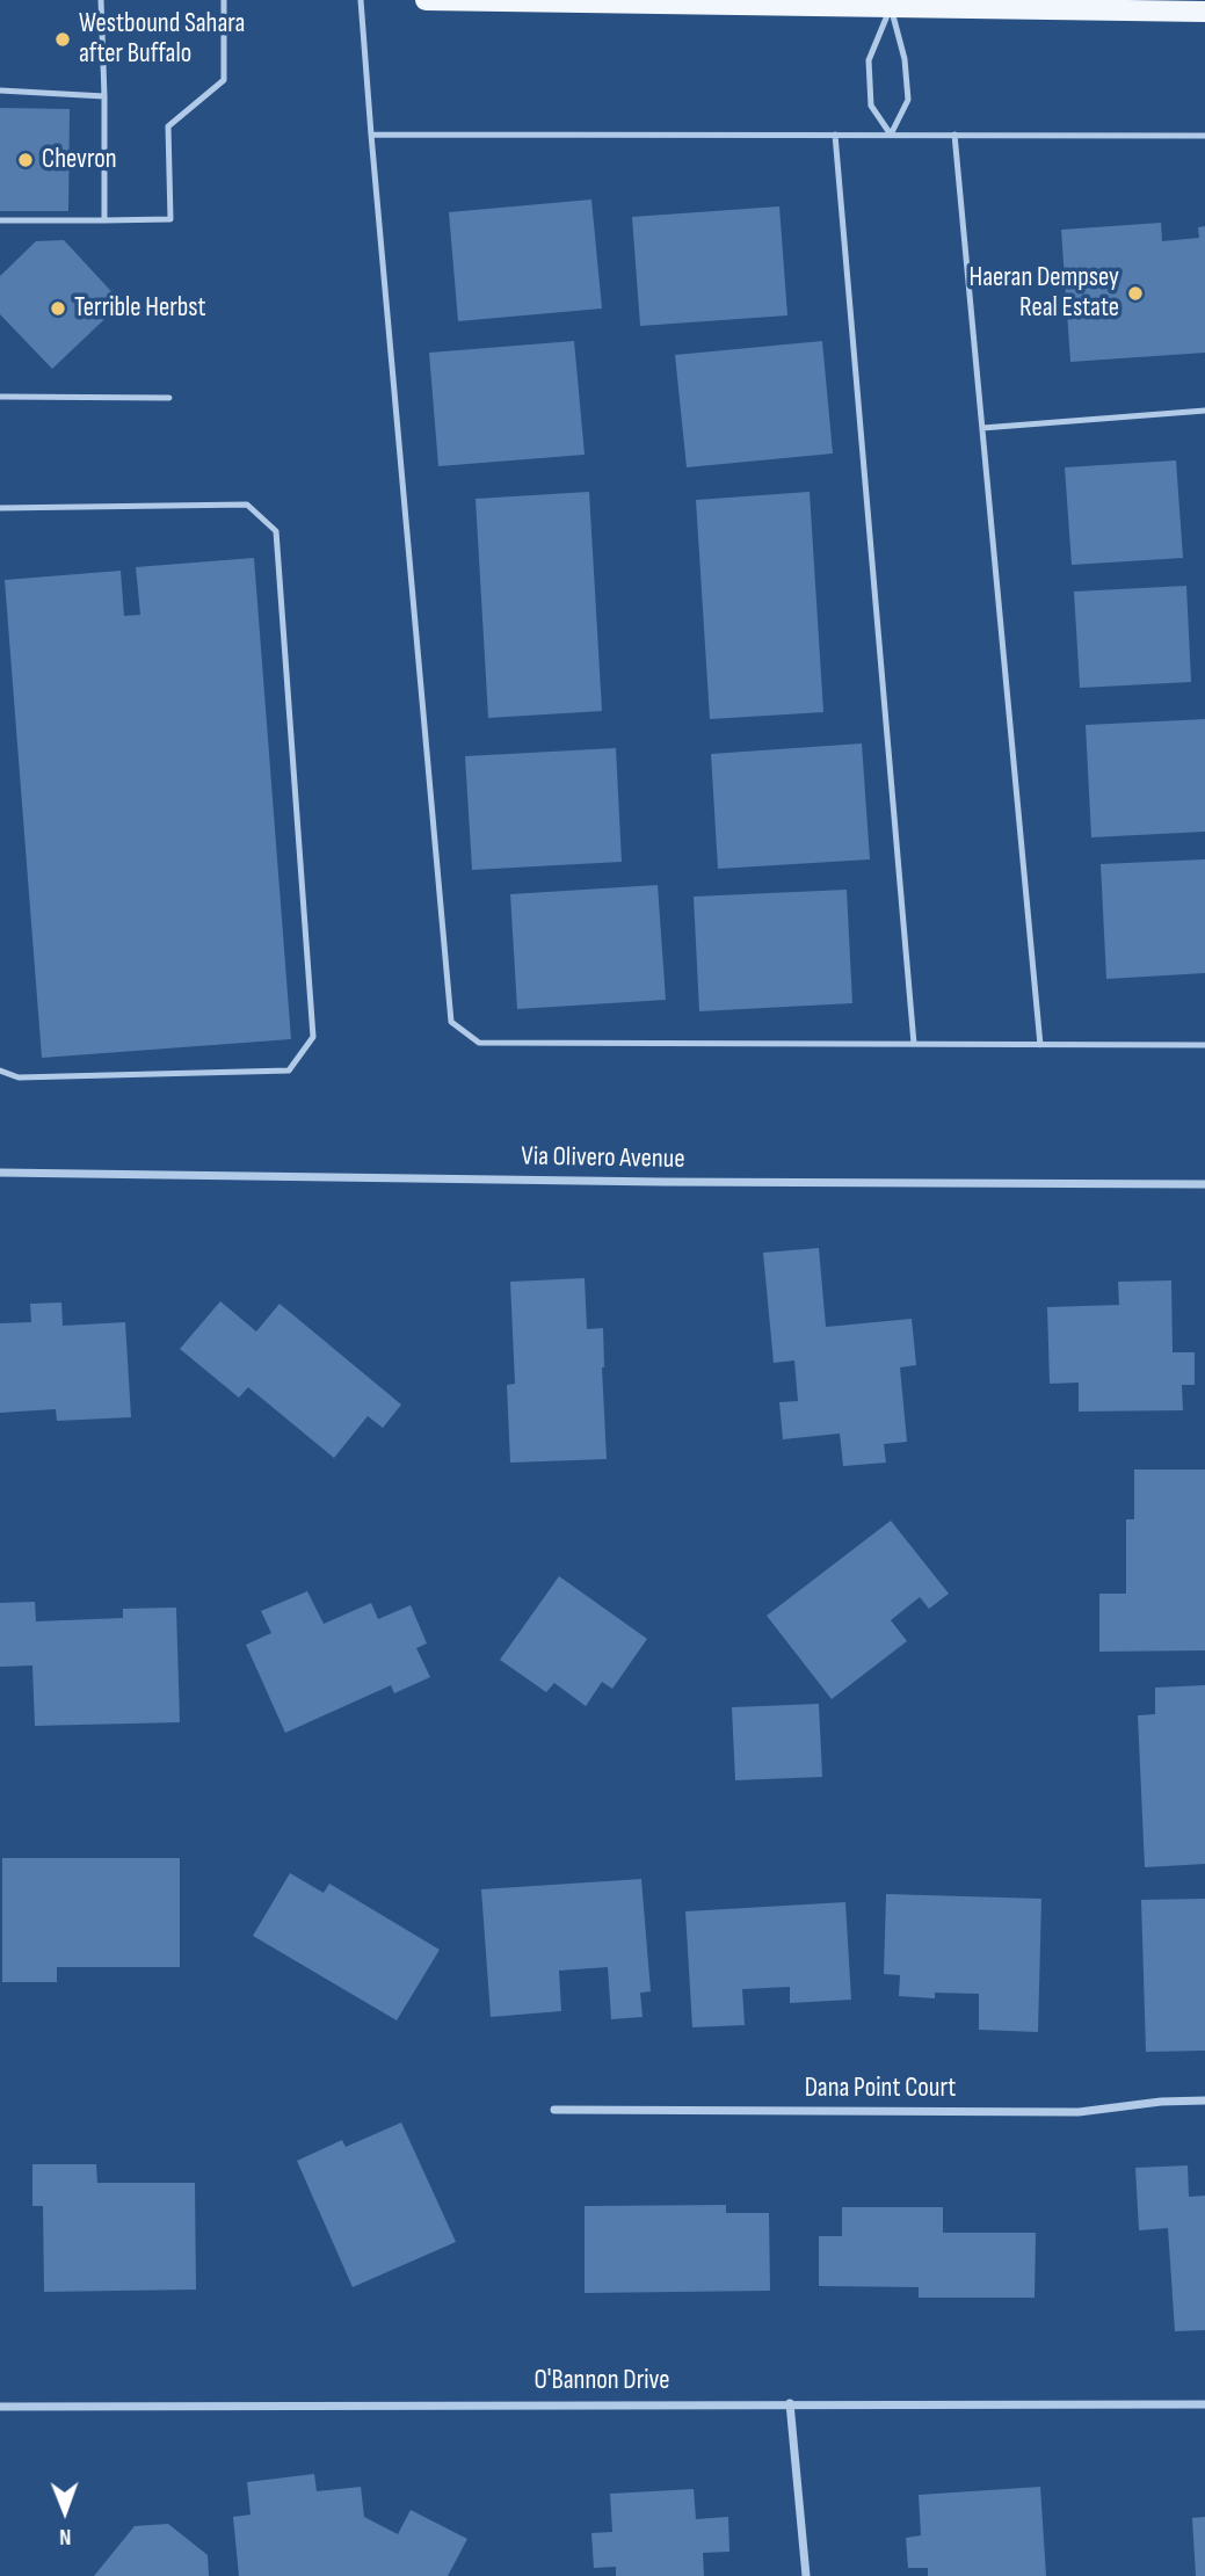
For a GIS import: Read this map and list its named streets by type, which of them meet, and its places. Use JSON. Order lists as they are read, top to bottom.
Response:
{
  "streets": {
    "street": ["Via Olivero Avenue", "Dana Point Court", "O'Bannon Drive"]
  },
  "places": [
    "Westbound Sahara after Buffalo",
    "Chevron",
    "Haeran Dempsey Real Estate",
    "Terrible Herbst"
  ],
  "north": "bottom"
}
